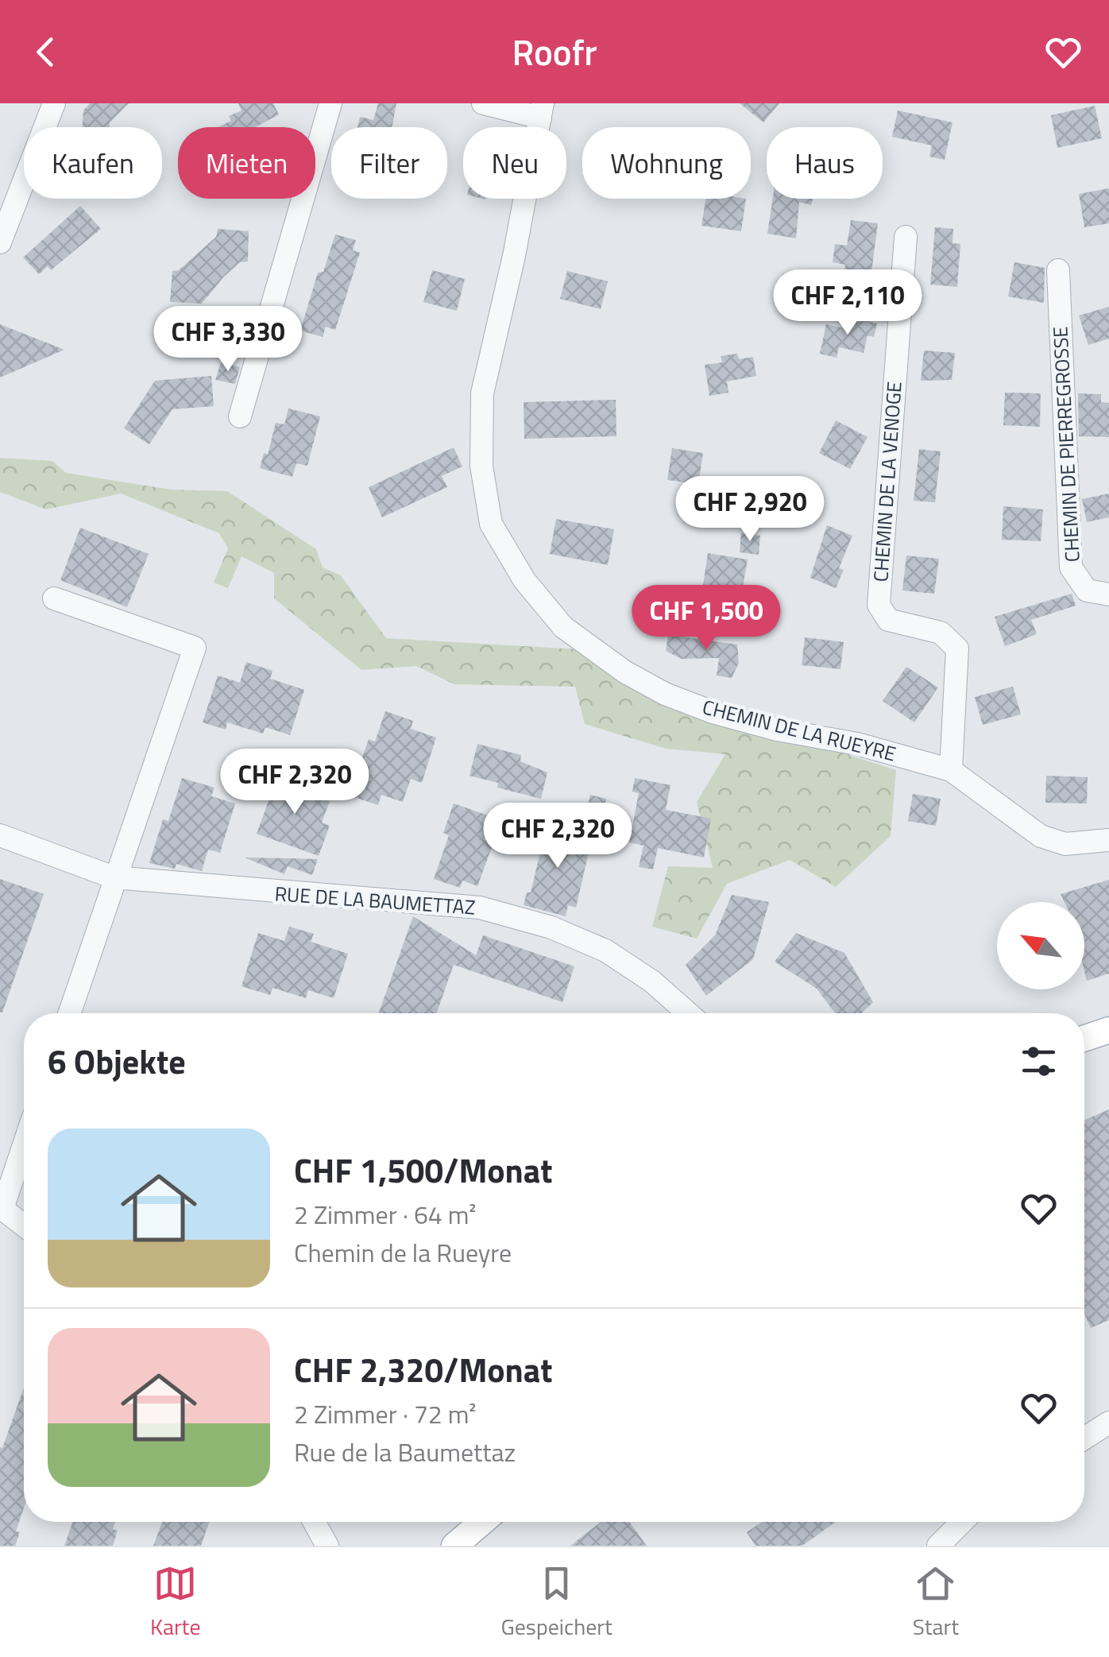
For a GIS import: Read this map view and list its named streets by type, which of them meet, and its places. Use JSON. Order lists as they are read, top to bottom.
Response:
{
  "streets": {
    "street": [
      "CHEMIN DE PIERREGROSSE",
      "CHEMIN DE LA VENOGE",
      "CHEMIN DE LA RUEYRE",
      "RUE DE LA BAUMETTAZ"
    ]
  },
  "crossings": [
    ["CHEMIN DE LA VENOGE", "CHEMIN DE LA RUEYRE"]
  ],
  "north": "top left",
  "page": {
    "header": "Roofr",
    "chip": [
      "Kaufen",
      "Mieten",
      "Filter",
      "Neu",
      "Wohnung",
      "Haus"
    ],
    "price": [
      "CHF 2,110",
      "CHF 3,330",
      "CHF 2,920",
      "CHF 1,500",
      "CHF 2,320",
      "CHF 2,320"
    ],
    "heading": "6 Objekte",
    "list": [
      {
        "name": "CHF 1,500/Monat",
        "note": "2 Zimmer · 64 m² · Chemin de la Rueyre"
      },
      {
        "name": "CHF 2,320/Monat",
        "note": "2 Zimmer · 72 m² · Rue de la Baumettaz"
      }
    ],
    "tabs": ["Karte", "Gespeichert", "Start"]
  }
}
